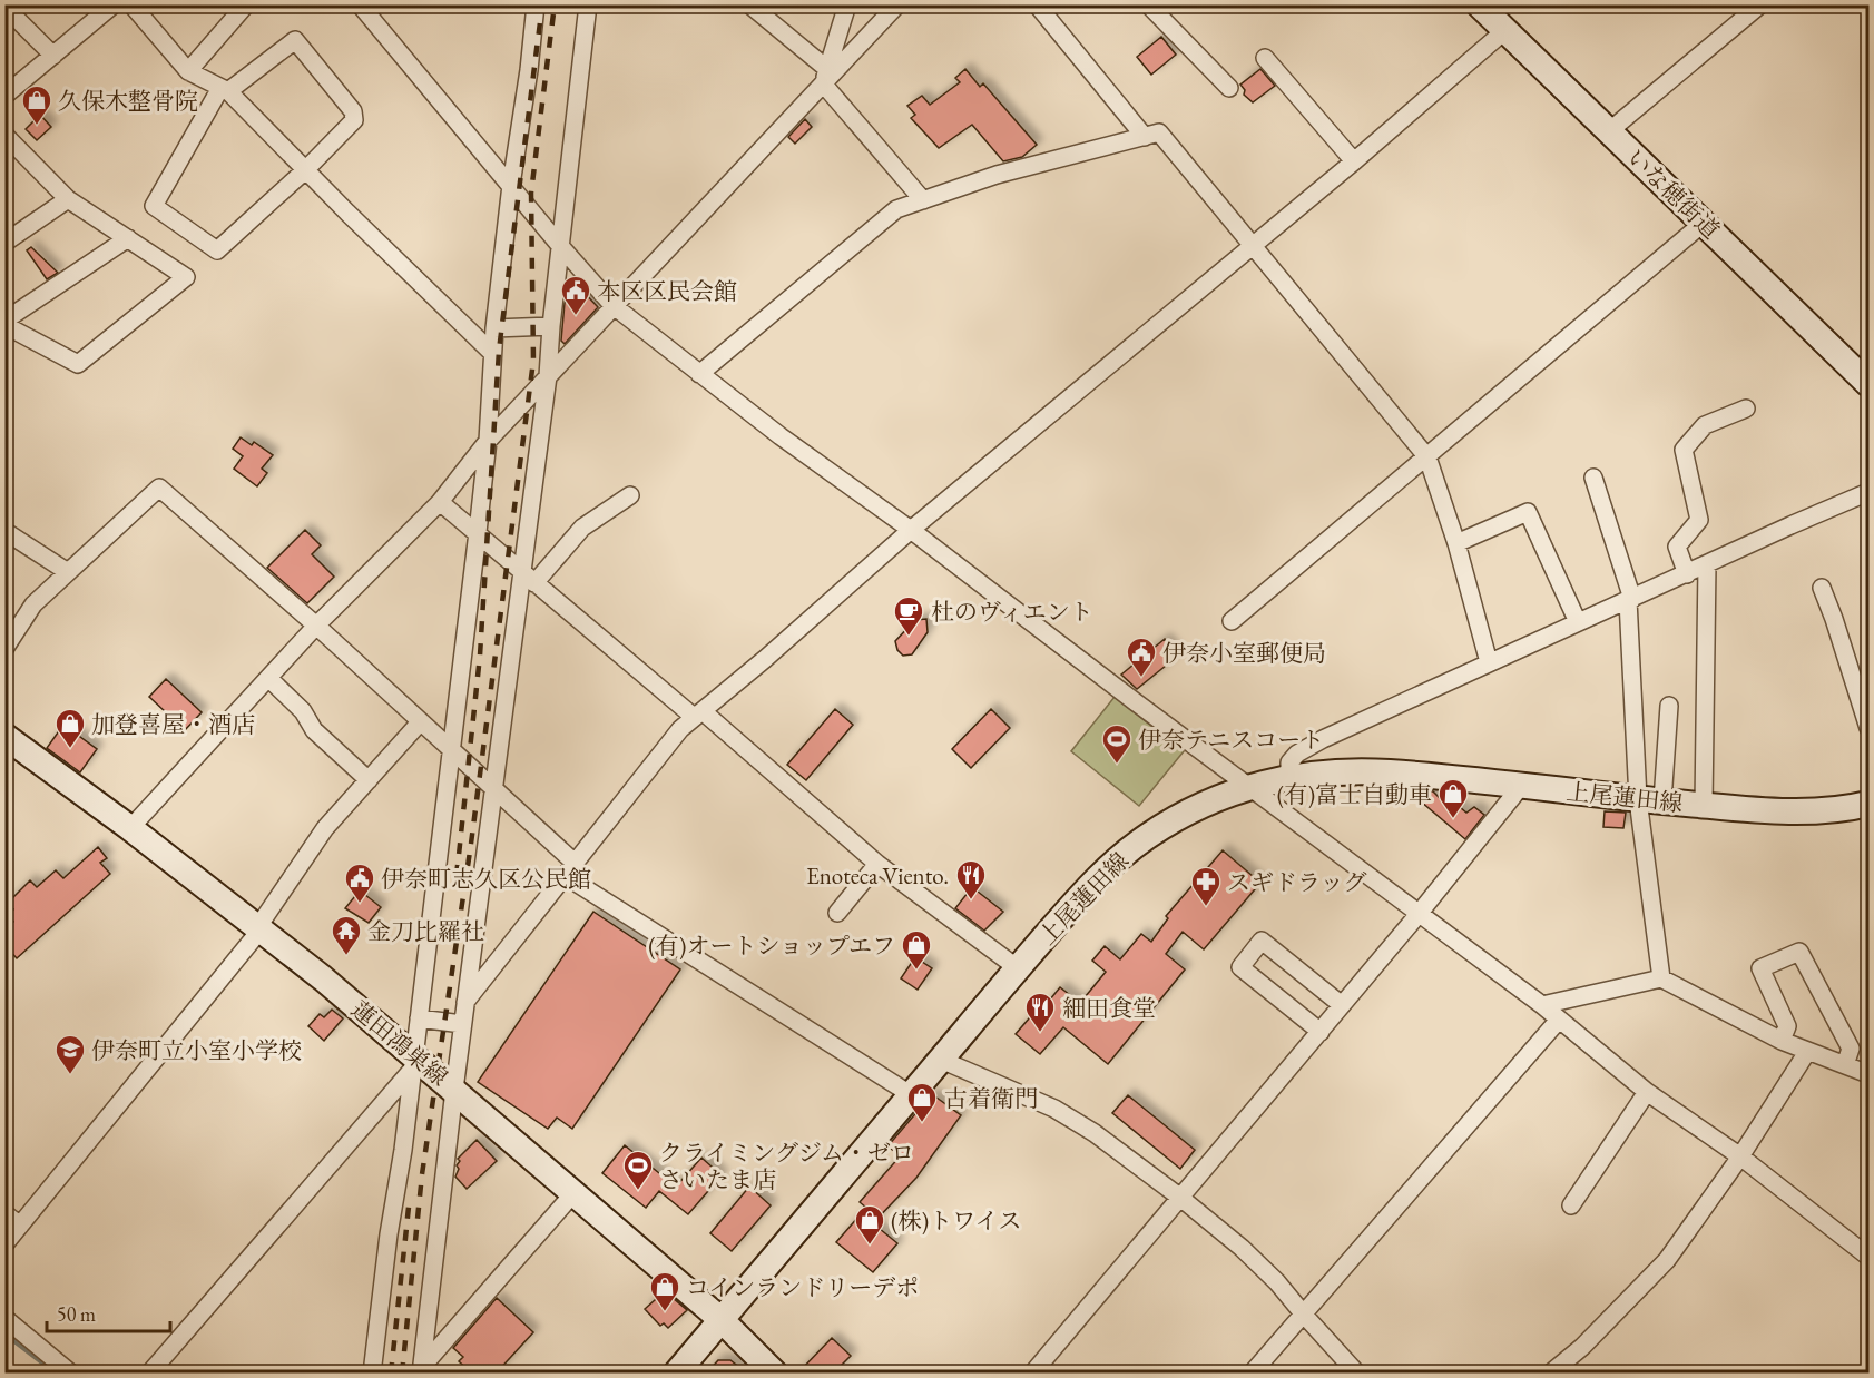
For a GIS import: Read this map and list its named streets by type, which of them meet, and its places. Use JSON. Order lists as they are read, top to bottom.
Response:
{
  "streets": {
    "main road": ["いな穂街道", "上尾蓮田線", "蓮田鴻巣線"]
  },
  "crossings": [
    ["上尾蓮田線", "蓮田鴻巣線"]
  ],
  "places": {
    "shop": [
      "久保木整骨院",
      "加登喜屋・酒店",
      "(有)富士自動車",
      "(有)オートショップエフ",
      "古着衛門",
      "(株)トワイス",
      "コインランドリーデポ"
    ],
    "public building": ["本区区民会館", "伊奈小室郵便局", "伊奈町志久区公民館"],
    "cafe": ["杜のヴィエント"],
    "sports": ["伊奈テニスコート", "クライミングジム・ゼロ さいたま店"],
    "restaurant": ["Enoteca Viento.", "細田食堂"],
    "pharmacy": ["スギドラッグ"],
    "temple": ["金刀比羅社"],
    "school or university": ["伊奈町立小室小学校"]
  },
  "scale_bar": "50 m"
}
